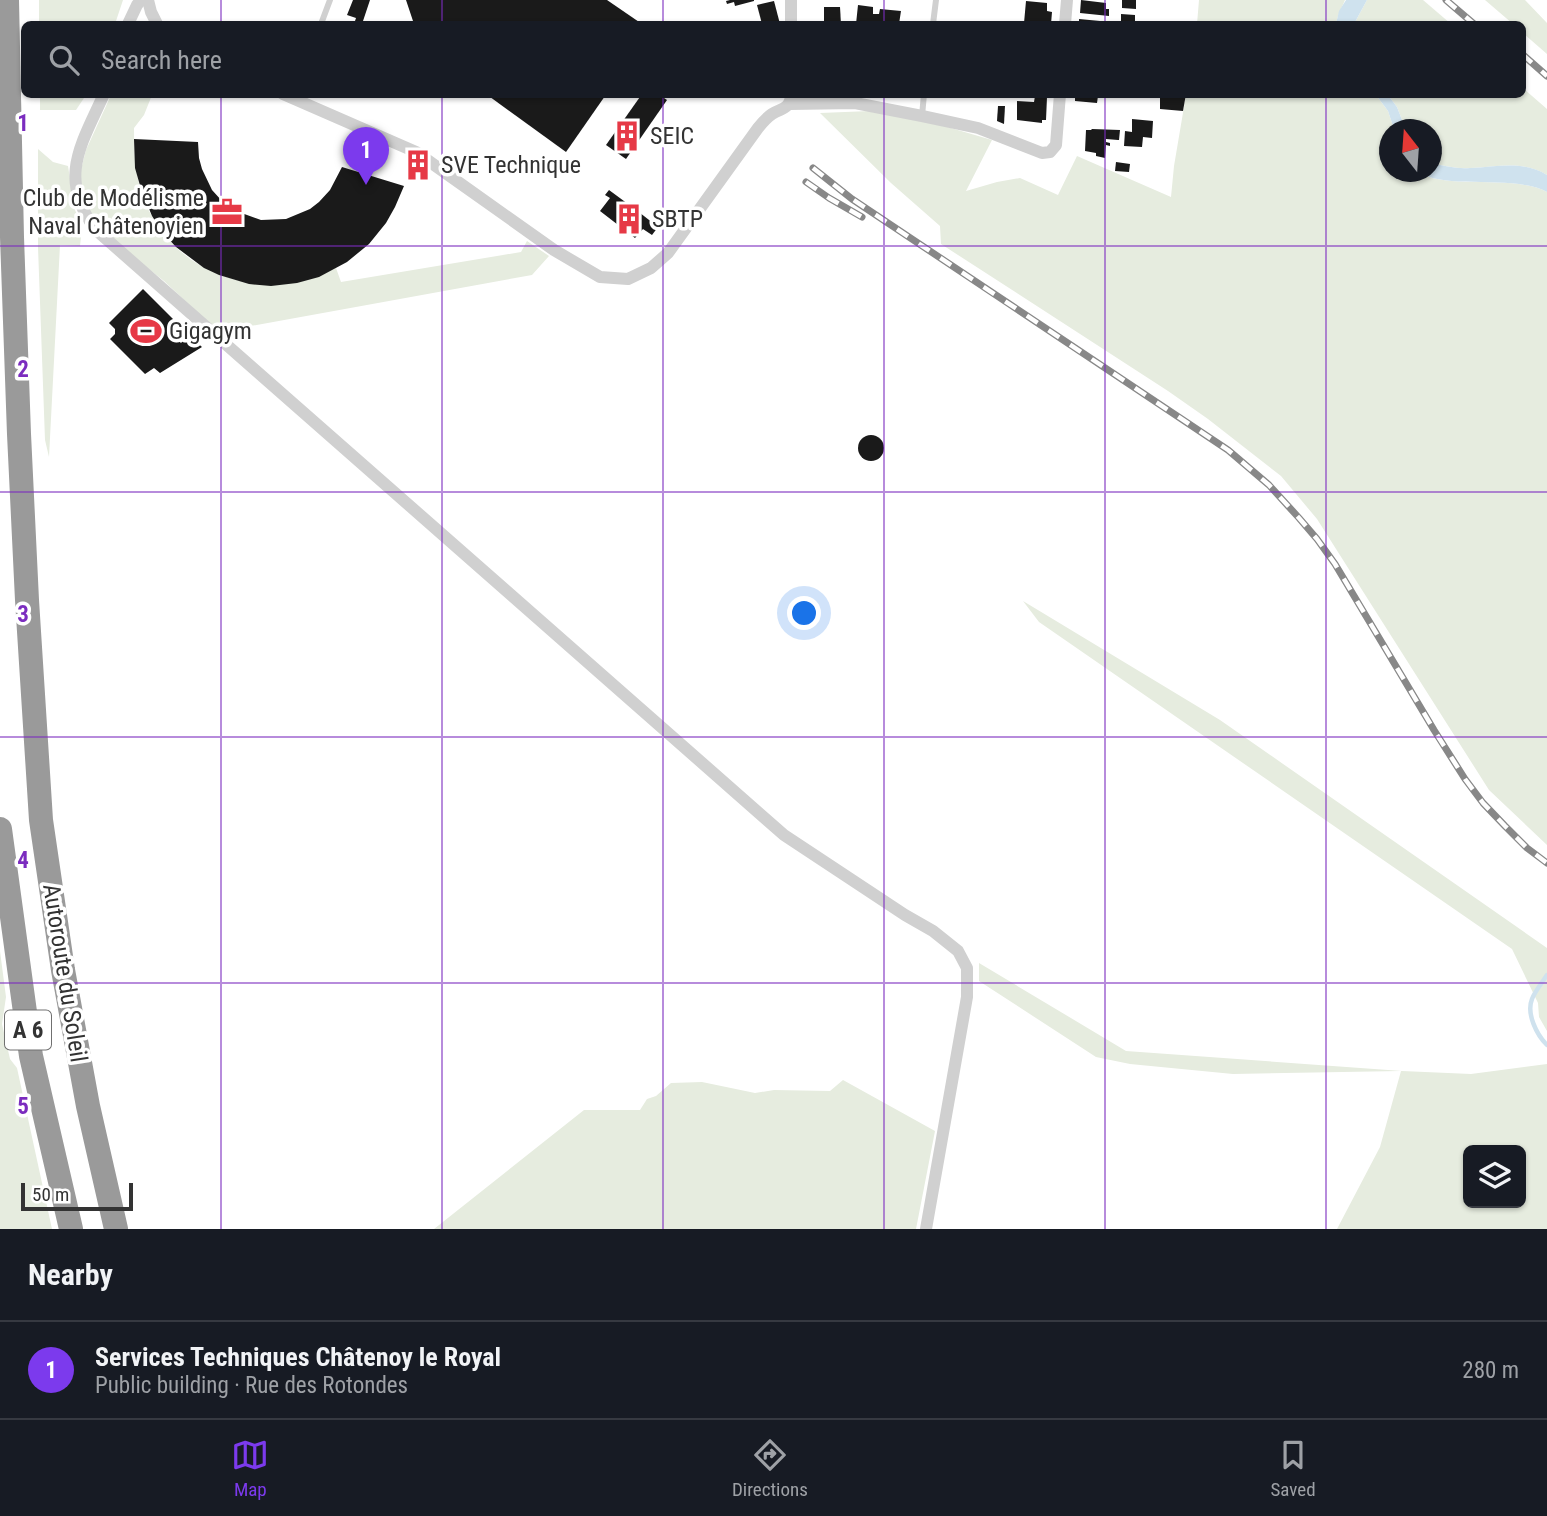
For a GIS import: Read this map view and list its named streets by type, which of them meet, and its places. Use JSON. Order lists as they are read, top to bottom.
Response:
{
  "streets": {
    "highway": ["Autoroute du Soleil", "A 6"]
  },
  "places": {
    "building": ["SEIC", "SVE Technique", "SBTP"],
    "office": ["Club de Modélisme Naval Châtenoyien"],
    "sports": ["Gigagym"]
  },
  "scale_bar": "50 m",
  "north": "top",
  "page": {
    "search": "Search here",
    "pins": "1",
    "scale": "50 m",
    "heading": "Nearby",
    "list": [
      {
        "mark": "1",
        "name": "Services Techniques Châtenoy le Royal",
        "note": "Public building · Rue des Rotondes",
        "value": "280 m"
      }
    ],
    "nav": ["Map", "Directions", "Saved"]
  },
  "grid": {
    "rows": [
      "1",
      "2",
      "3",
      "4",
      "5"
    ]
  }
}
